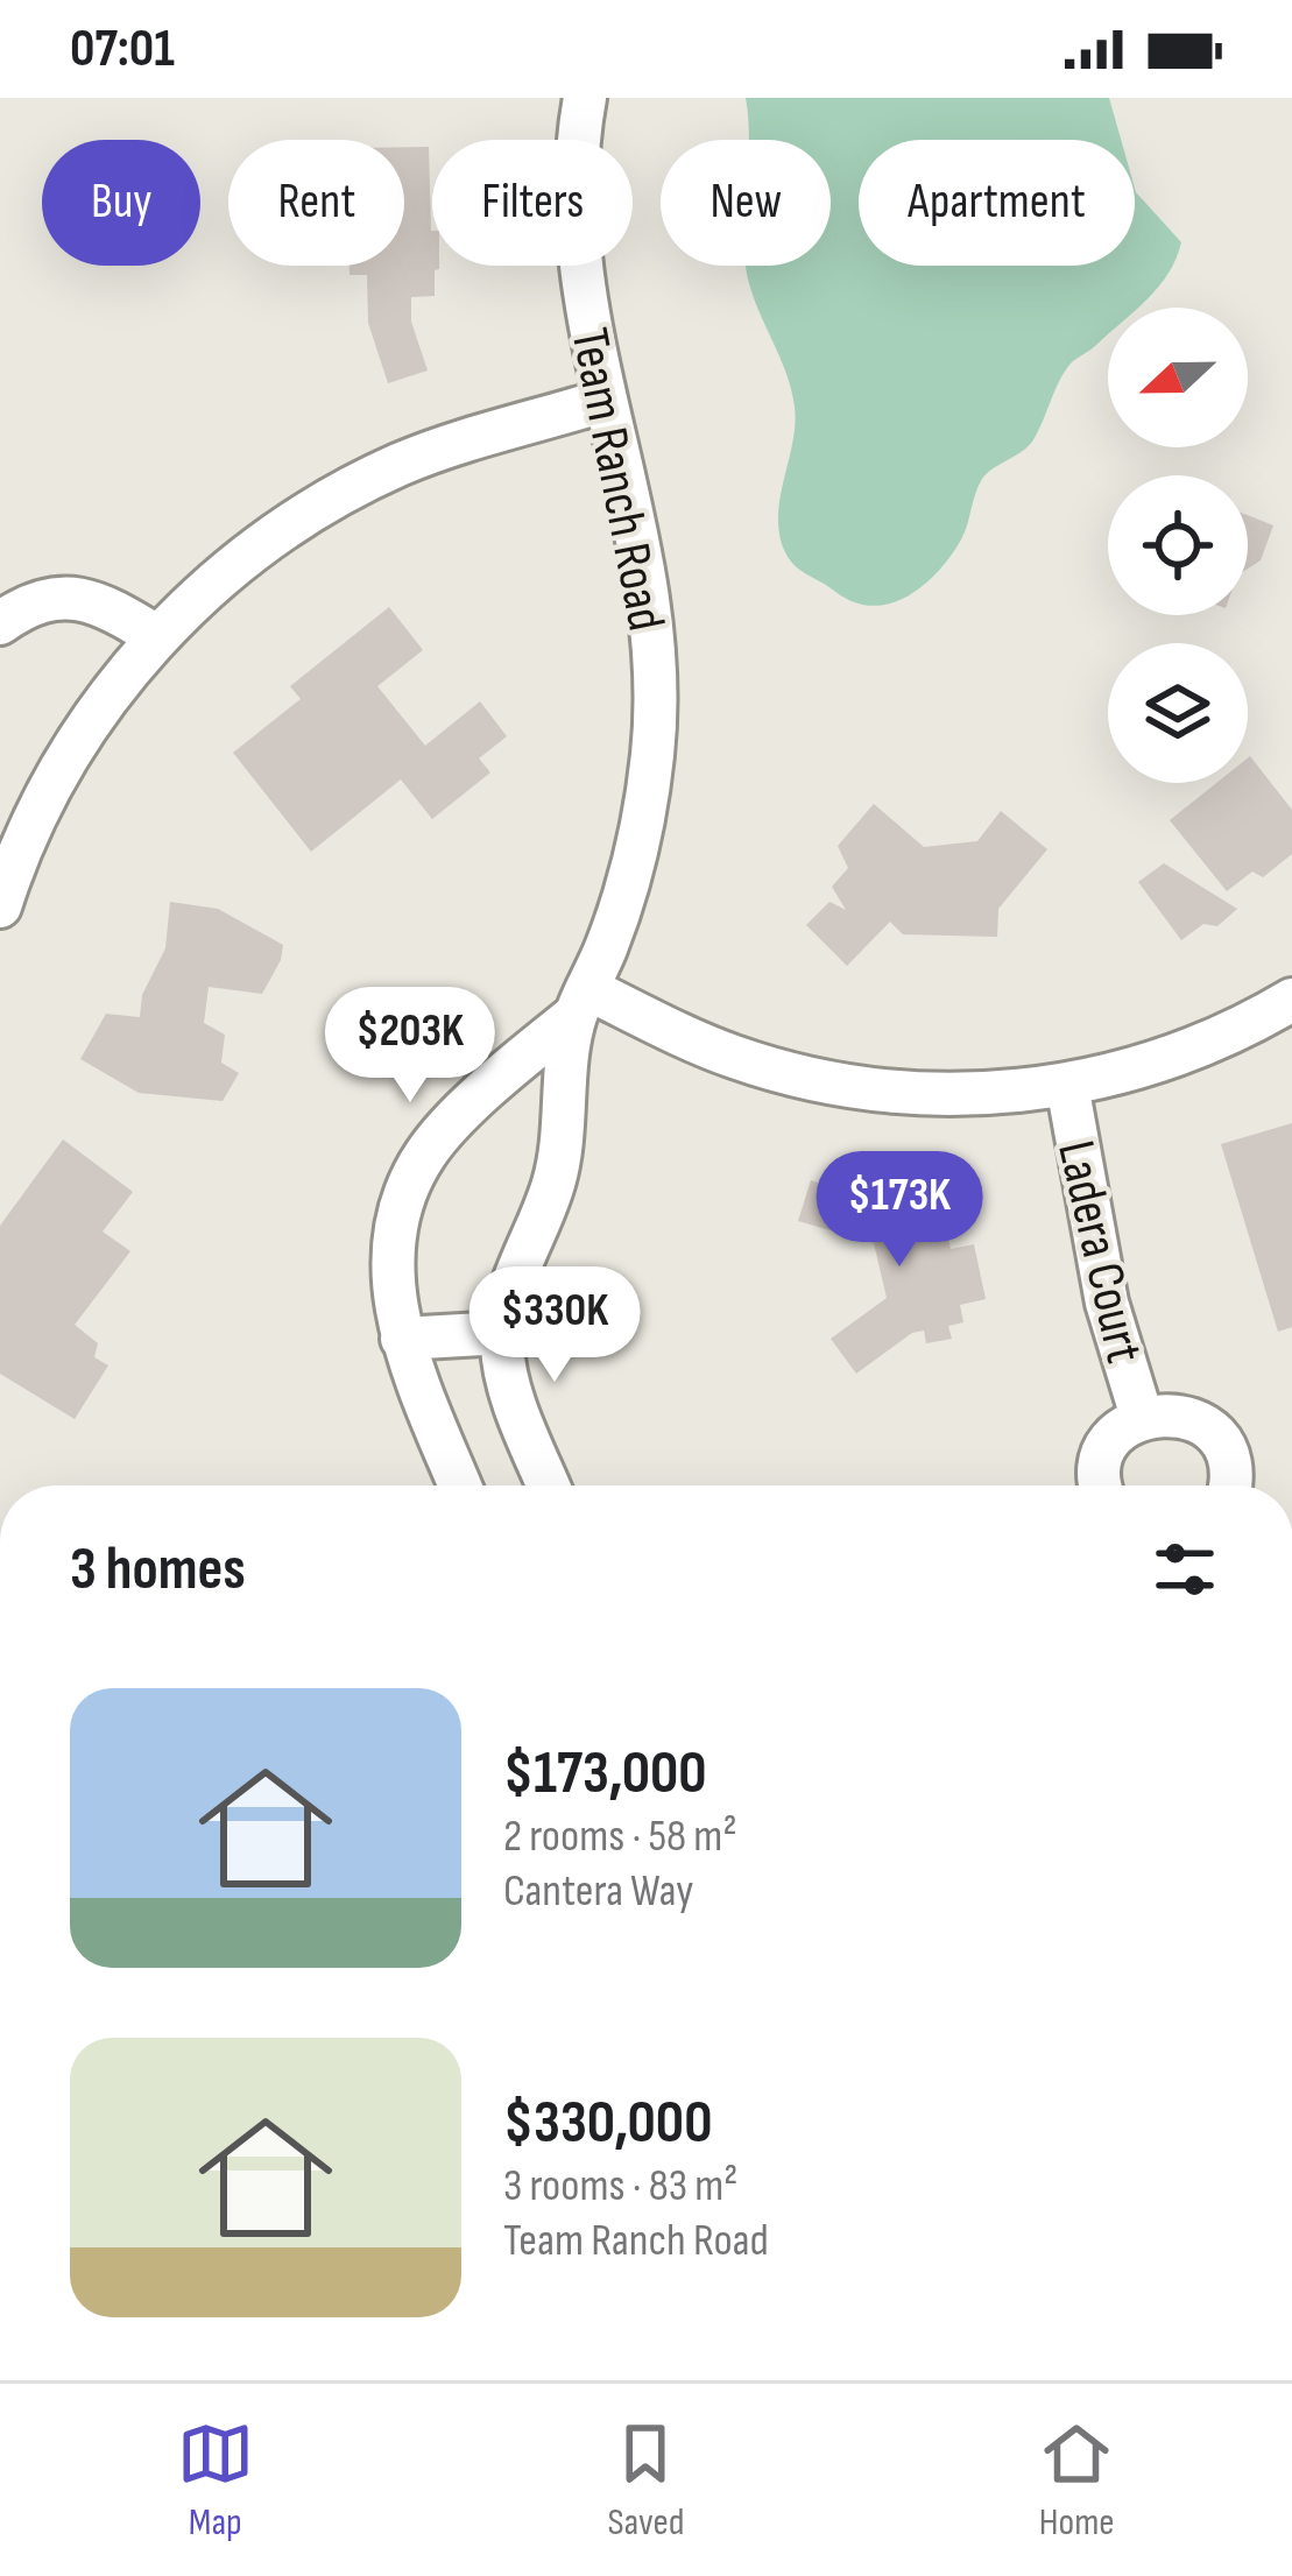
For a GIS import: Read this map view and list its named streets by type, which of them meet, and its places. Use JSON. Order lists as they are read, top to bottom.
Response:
{
  "streets": {
    "street": ["Team Ranch Road", "Ladera Court"]
  },
  "north": "left",
  "page": {
    "status": "07:01",
    "chip": [
      "Buy",
      "Rent",
      "Filters",
      "New",
      "Apartment"
    ],
    "price": ["$203K", "$173K", "$330K"],
    "heading": "3 homes",
    "list": [
      {
        "name": "$173,000",
        "note": "2 rooms · 58 m² · Cantera Way"
      },
      {
        "name": "$330,000",
        "note": "3 rooms · 83 m² · Team Ranch Road"
      }
    ],
    "tabs": ["Map", "Saved", "Home"]
  }
}
